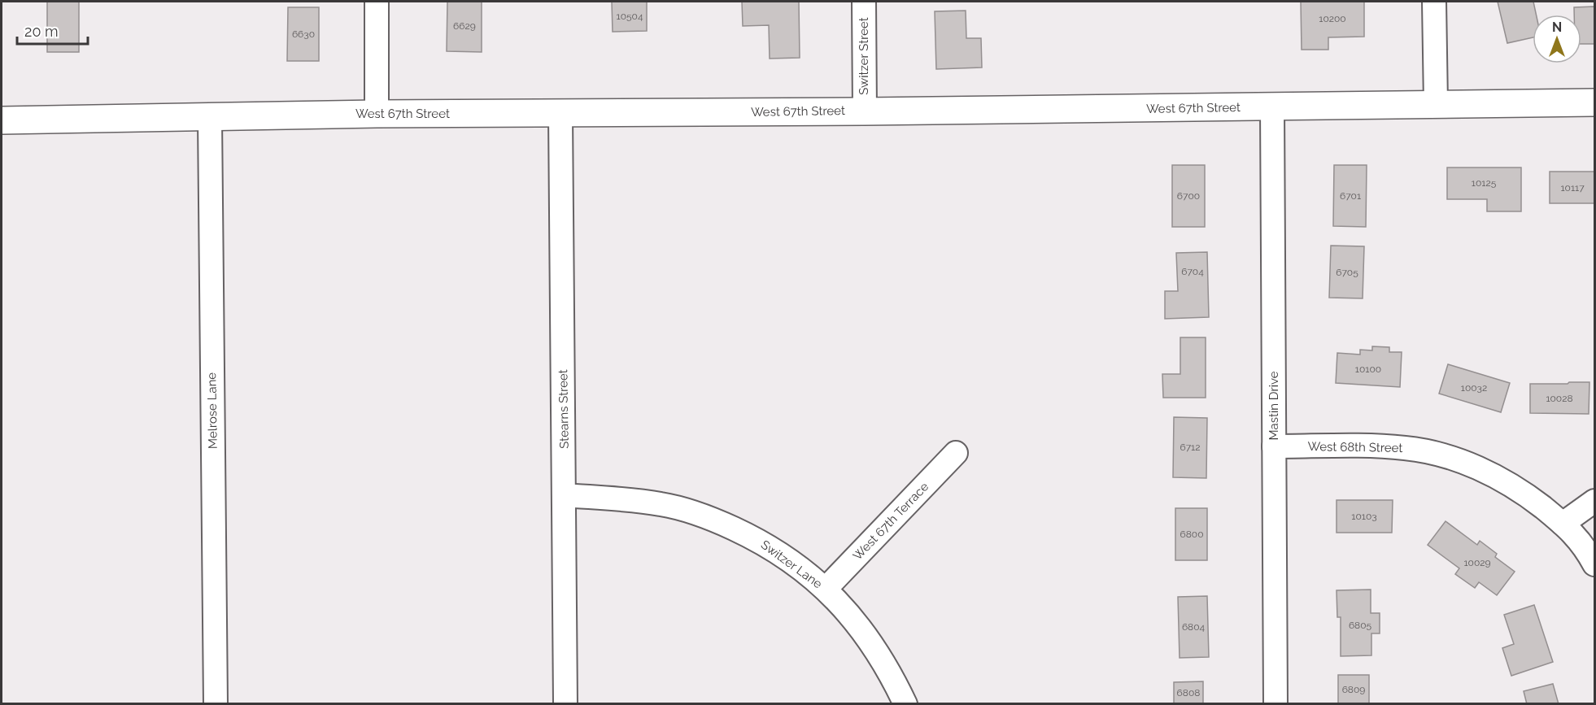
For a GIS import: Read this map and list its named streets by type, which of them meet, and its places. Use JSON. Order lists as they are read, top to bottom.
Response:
{
  "streets": {
    "street": [
      "Switzer Street",
      "West 67th Street",
      "Mastin Drive",
      "Stearns Street",
      "Melrose Lane",
      "West 68th Street",
      "West 67th Terrace",
      "Switzer Lane"
    ]
  },
  "crossings": [
    ["Switzer Street", "West 67th Street"],
    ["West 67th Street", "Mastin Drive"],
    ["West 67th Street", "Stearns Street"],
    ["West 67th Street", "Melrose Lane"],
    ["Mastin Drive", "West 68th Street"],
    ["Stearns Street", "Switzer Lane"],
    ["West 67th Terrace", "Switzer Lane"]
  ],
  "house_numbers": [
    "10504",
    "10200",
    "6629",
    "6630",
    "10125",
    "10117",
    "6700",
    "6701",
    "6704",
    "6705",
    "10100",
    "10032",
    "10028",
    "6712",
    "10103",
    "6800",
    "10029",
    "6805",
    "6804",
    "6809",
    "6808"
  ],
  "scale_bar": "20 m",
  "north": "top"
}
